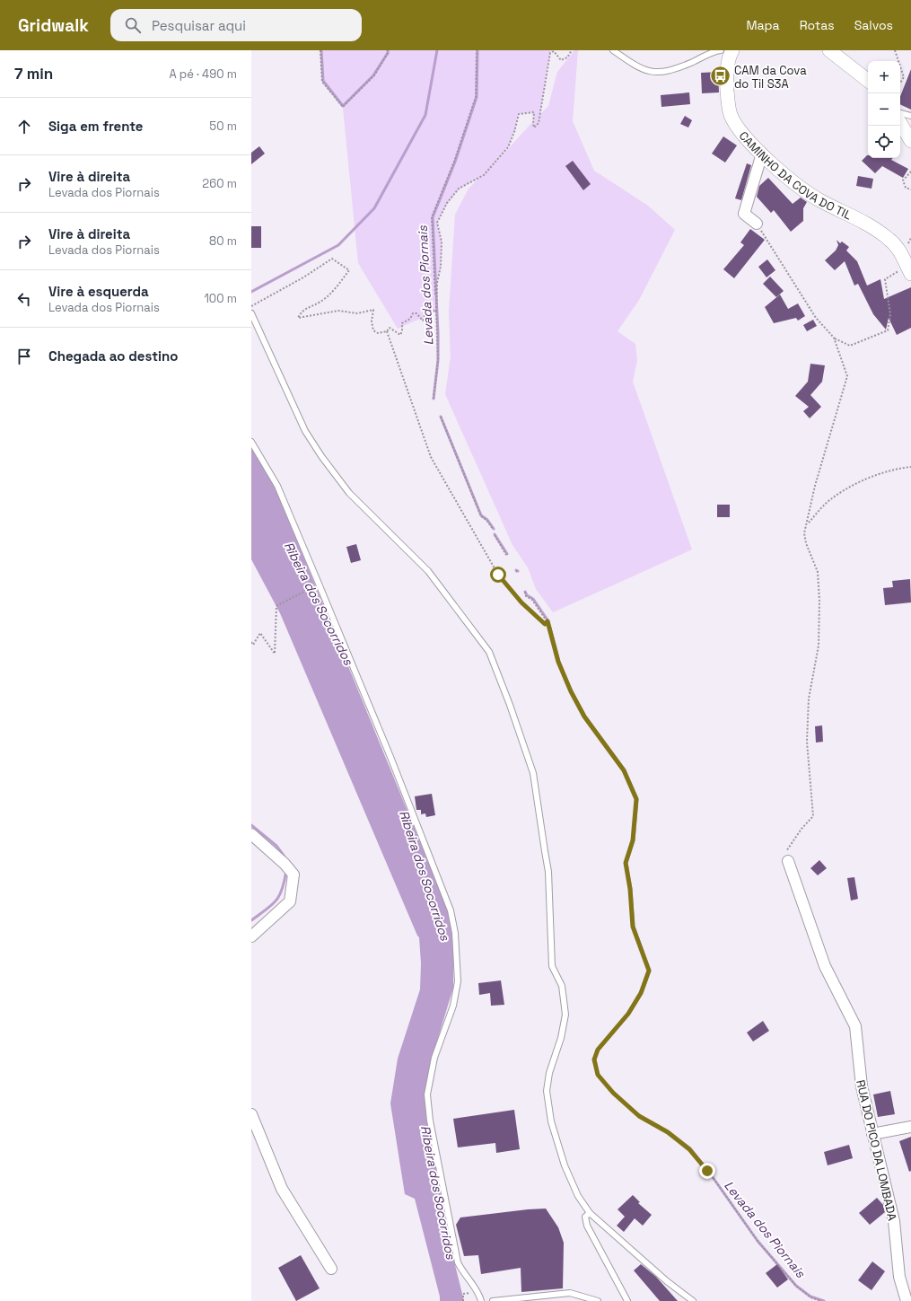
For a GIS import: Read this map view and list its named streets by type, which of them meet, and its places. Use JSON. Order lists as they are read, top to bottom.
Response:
{
  "streets": {
    "street": ["CAMINHO DA COVA DO TIL", "RUA DO PICO DA LOMBADA"]
  },
  "water": ["Levada dos Piornais", "Ribeira dos Socorridos"],
  "places": {
    "bus stop": ["CAM da Cova do Til S3A"]
  },
  "page": {
    "header": "Gridwalk",
    "search": "Pesquisar aqui",
    "nav": ["Mapa", "Rotas", "Salvos"],
    "heading": ["7 min", "A pé · 490 m"],
    "map_buttons": ["+", "−"],
    "list": [
      ["Siga em frente", "50 m"],
      ["Vire à direita", "Levada dos Piornais", "260 m"],
      ["Vire à direita", "Levada dos Piornais", "80 m"],
      ["Vire à esquerda", "Levada dos Piornais", "100 m"],
      "Chegada ao destino"
    ]
  }
}
